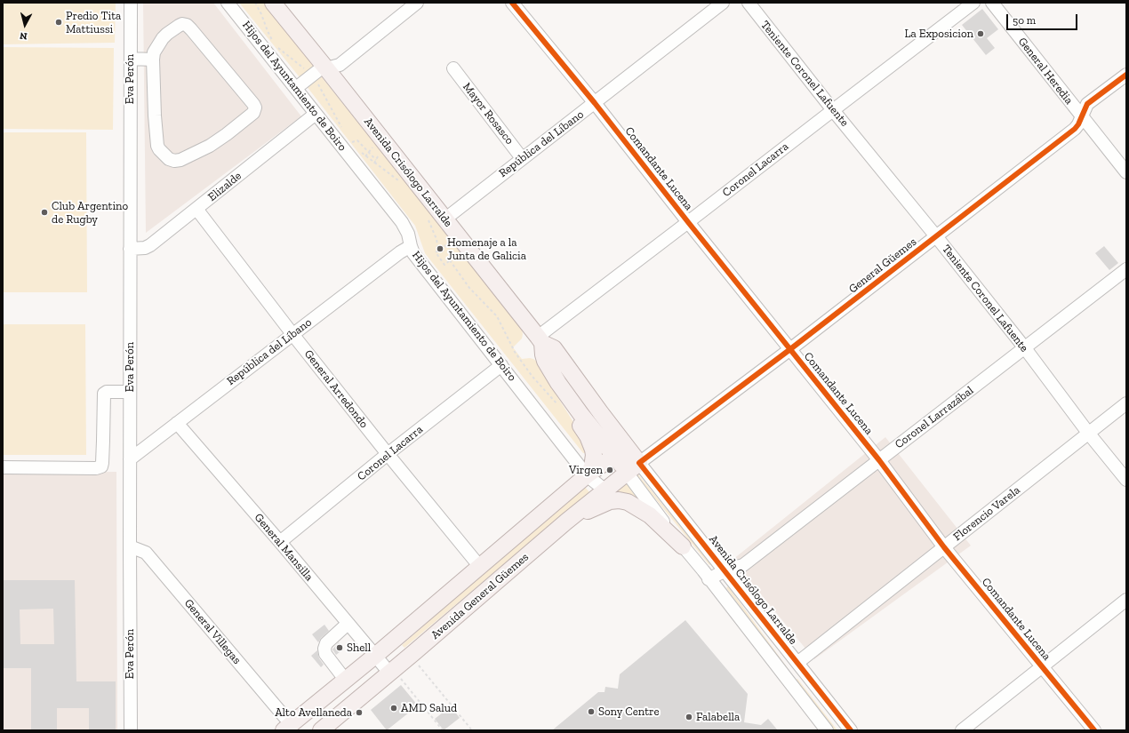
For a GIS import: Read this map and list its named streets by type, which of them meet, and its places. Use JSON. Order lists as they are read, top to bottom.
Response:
{
  "streets": {
    "main road": ["Avenida Crisólogo Larralde", "Avenida General Güemes"],
    "street": [
      "General Heredia",
      "Teniente Coronel Lafuente",
      "Eva Perón",
      "Hijos del Ayuntamiento de Boiro",
      "Mayor Rosasco",
      "República del Líbano",
      "Comandante Lucena",
      "Coronel Lacarra",
      "Elizalde",
      "General Güemes",
      "General Arredondo",
      "Coronel Larrazábal",
      "Florencio Varela",
      "General Mansilla",
      "General Villegas"
    ]
  },
  "crossings": [
    ["General Heredia", "General Güemes"],
    ["Teniente Coronel Lafuente", "Coronel Lacarra"],
    ["Teniente Coronel Lafuente", "General Güemes"],
    ["Teniente Coronel Lafuente", "Coronel Larrazábal"],
    ["Teniente Coronel Lafuente", "Florencio Varela"],
    ["Eva Perón", "República del Líbano"],
    ["Eva Perón", "Elizalde"],
    ["Eva Perón", "General Villegas"],
    ["Hijos del Ayuntamiento de Boiro", "República del Líbano"],
    ["Hijos del Ayuntamiento de Boiro", "Coronel Lacarra"],
    ["Hijos del Ayuntamiento de Boiro", "Elizalde"],
    ["Hijos del Ayuntamiento de Boiro", "Avenida General Güemes"],
    ["Mayor Rosasco", "República del Líbano"],
    ["República del Líbano", "Comandante Lucena"],
    ["República del Líbano", "Avenida Crisólogo Larralde"],
    ["República del Líbano", "General Arredondo"],
    ["República del Líbano", "General Mansilla"],
    ["Comandante Lucena", "Coronel Lacarra"],
    ["Comandante Lucena", "General Güemes"],
    ["Comandante Lucena", "Coronel Larrazábal"],
    ["Comandante Lucena", "Florencio Varela"],
    ["Coronel Lacarra", "Avenida Crisólogo Larralde"],
    ["Coronel Lacarra", "General Arredondo"],
    ["Coronel Lacarra", "General Mansilla"],
    ["Avenida Crisólogo Larralde", "General Güemes"],
    ["Avenida Crisólogo Larralde", "Coronel Larrazábal"],
    ["Avenida Crisólogo Larralde", "Florencio Varela"],
    ["Avenida Crisólogo Larralde", "Avenida General Güemes"],
    ["Elizalde", "General Arredondo"],
    ["General Güemes", "Avenida General Güemes"],
    ["General Arredondo", "Avenida General Güemes"],
    ["General Mansilla", "Avenida General Güemes"],
    ["Avenida General Güemes", "General Villegas"]
  ],
  "places": [
    "Predio Tita Mattiussi",
    "La Exposicion",
    "Club Argentino de Rugby",
    "Homenaje a la Junta de Galicia",
    "Virgen",
    "Shell",
    "AMD Salud",
    "Sony Centre",
    "Alto Avellaneda",
    "Falabella"
  ],
  "scale_bar": "50 m",
  "north": "bottom"
}
